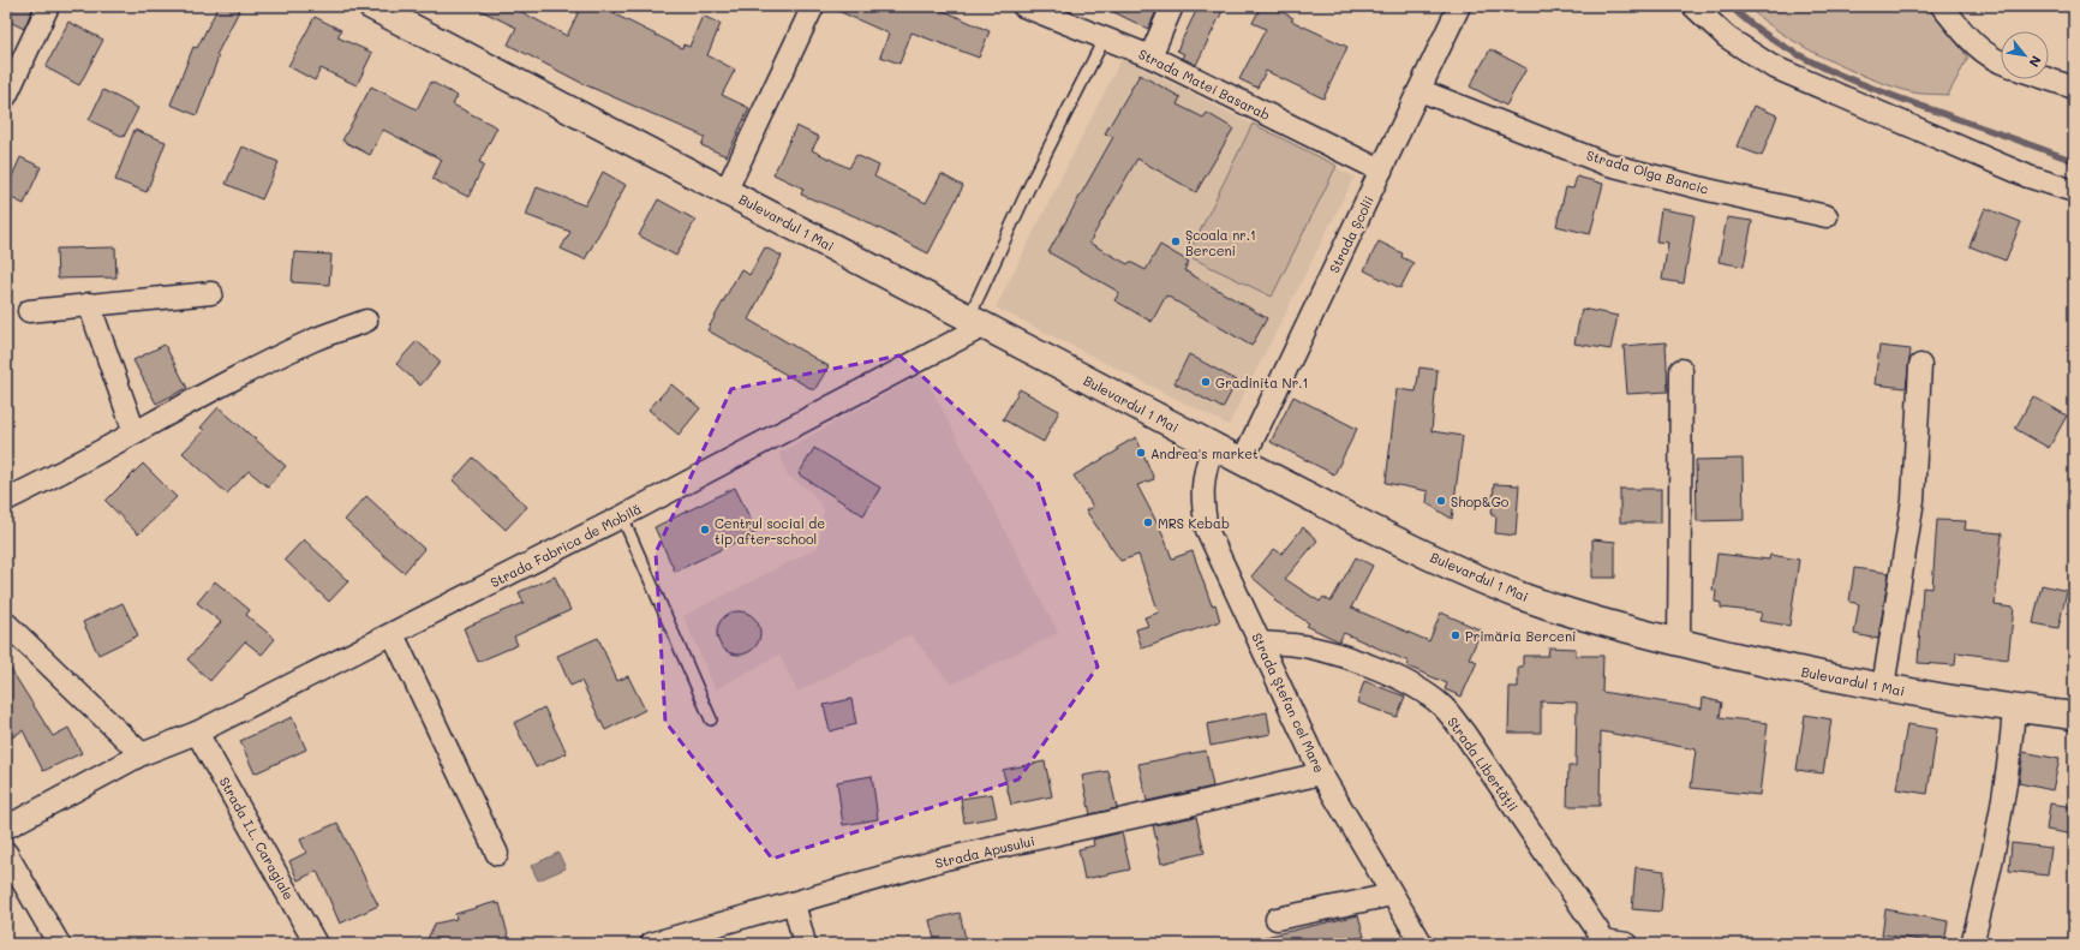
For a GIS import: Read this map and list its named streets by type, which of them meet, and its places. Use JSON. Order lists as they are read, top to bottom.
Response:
{
  "streets": {
    "main road": ["Bulevardul 1 Mai"],
    "street": [
      "Strada Matei Basarab",
      "Strada Olga Bancic",
      "Strada Școlii",
      "Strada Fabrica de Mobilă",
      "Strada Ștefan cel Mare",
      "Strada Libertății",
      "Strada I.L. Caragiale",
      "Strada Apusului"
    ]
  },
  "crossings": [
    ["Strada Matei Basarab", "Strada Școlii"],
    ["Strada Olga Bancic", "Strada Școlii"],
    ["Bulevardul 1 Mai", "Strada Școlii"],
    ["Bulevardul 1 Mai", "Strada Fabrica de Mobilă"],
    ["Bulevardul 1 Mai", "Strada Ștefan cel Mare"],
    ["Strada Fabrica de Mobilă", "Strada I.L. Caragiale"],
    ["Strada Ștefan cel Mare", "Strada Libertății"],
    ["Strada Ștefan cel Mare", "Strada Apusului"]
  ],
  "places": [
    "Școala nr.1 Berceni",
    "Gradinita Nr.1",
    "Andrea's market",
    "Shop&Go",
    "MRS Kebab",
    "Centrul social de tip after-school",
    "Primăria Berceni"
  ],
  "north": "bottom right"
}
